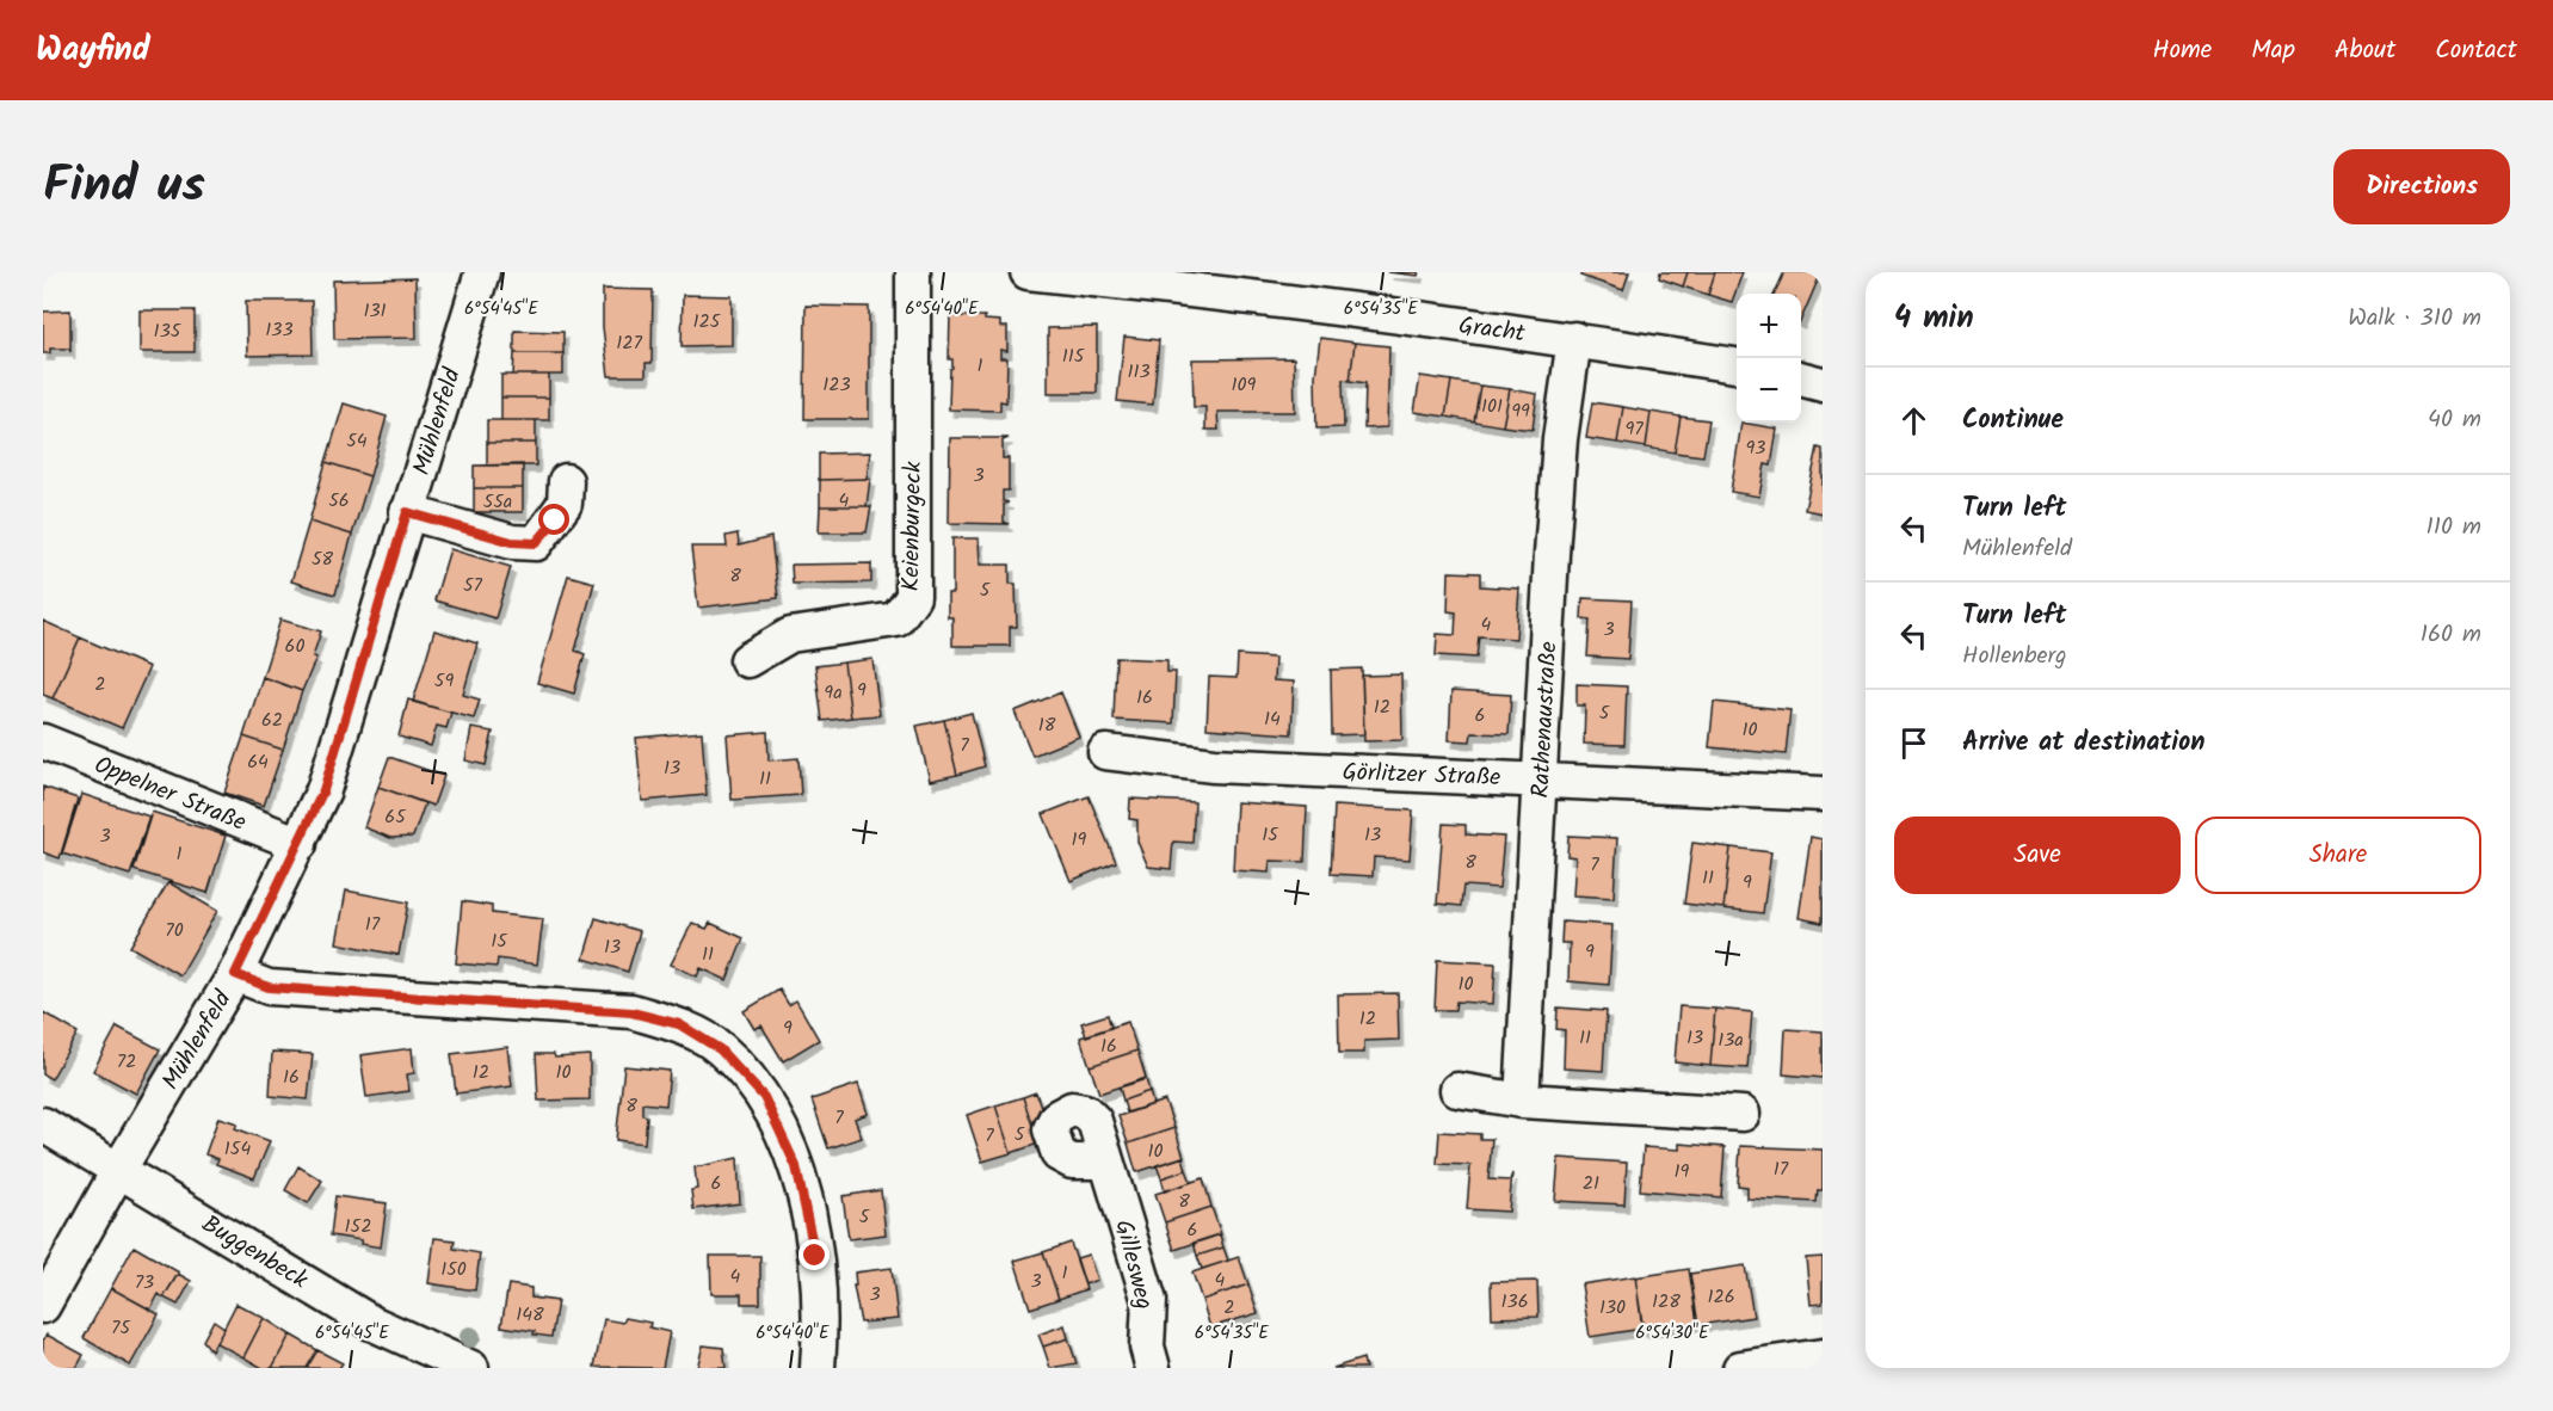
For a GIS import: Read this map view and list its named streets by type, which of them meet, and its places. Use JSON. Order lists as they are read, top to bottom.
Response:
{
  "streets": {
    "street": [
      "Gracht",
      "Mühlenfeld",
      "Keienburgeck",
      "Rathenaustraße",
      "Görlitzer Straße",
      "Oppelner Straße",
      "Buggenbeck",
      "Gillesweg"
    ]
  },
  "crossings": [
    ["Gracht", "Rathenaustraße"],
    ["Mühlenfeld", "Oppelner Straße"],
    ["Mühlenfeld", "Buggenbeck"],
    ["Rathenaustraße", "Görlitzer Straße"]
  ],
  "house_numbers": [
    "131",
    "125",
    "133",
    "135",
    "127",
    "115",
    "1",
    "113",
    "123",
    "109",
    "101",
    "99",
    "97",
    "54",
    "93",
    "3",
    "56",
    "4",
    "55a",
    "58",
    "8",
    "57",
    "5",
    "4",
    "3",
    "60",
    "59",
    "2",
    "9",
    "9a",
    "16",
    "12",
    "5",
    "6",
    "14",
    "62",
    "18",
    "10",
    "7",
    "64",
    "13",
    "11",
    "65",
    "15",
    "13",
    "3",
    "19",
    "1",
    "8",
    "7",
    "11",
    "9",
    "17",
    "70",
    "15",
    "13",
    "9",
    "11",
    "10",
    "12",
    "9",
    "11",
    "13",
    "13a",
    "16",
    "72",
    "12",
    "10",
    "16",
    "8",
    "7",
    "5",
    "7",
    "154",
    "10",
    "17",
    "19",
    "6",
    "21",
    "8",
    "5",
    "152",
    "6",
    "150",
    "1",
    "4",
    "4",
    "3",
    "73",
    "3",
    "126",
    "136",
    "128",
    "2",
    "130",
    "148",
    "75"
  ],
  "page": {
    "header": "Wayfind",
    "nav": [
      "Home",
      "Map",
      "About",
      "Contact"
    ],
    "title": "Find us",
    "buttons": [
      "Directions",
      ["Save", "Share"]
    ],
    "heading": ["4 min", "Walk · 310 m"],
    "map_buttons": ["+", "−"],
    "list": [
      ["Continue", "40 m"],
      ["Turn left", "Mühlenfeld", "110 m"],
      ["Turn left", "Hollenberg", "160 m"],
      "Arrive at destination"
    ]
  },
  "coordinates": [
    "6°54'45\"E",
    "6°54'40\"E",
    "6°54'35\"E",
    "6°54'30\"E"
  ]
}
